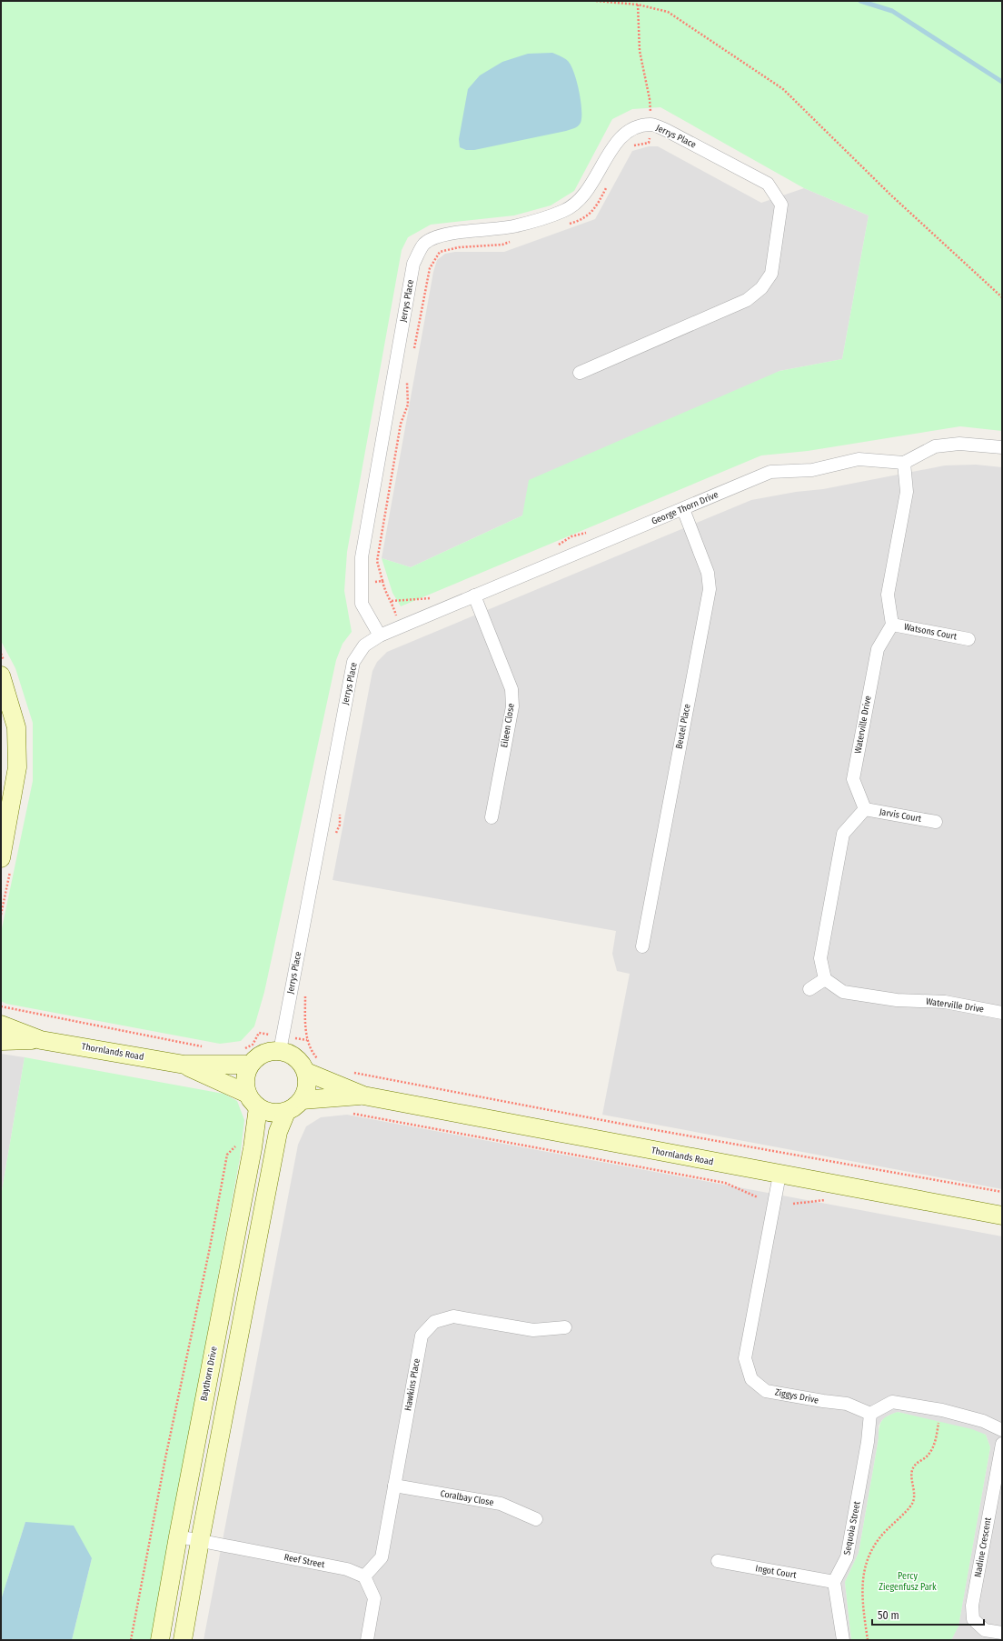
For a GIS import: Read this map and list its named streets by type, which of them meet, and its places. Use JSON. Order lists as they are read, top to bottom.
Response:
{
  "streets": {
    "street": [
      "Jerrys Place",
      "George Thorn Drive",
      "Watsons Court",
      "Waterville Drive",
      "Eileen Close",
      "Beutel Place",
      "Jarvis Court",
      "Thornlands Road",
      "Baythorn Drive",
      "Hawkins Place",
      "Ziggys Drive",
      "Coralbay Close",
      "Sequoia Street",
      "Nadine Crescent",
      "Reef Street",
      "Ingot Court"
    ]
  },
  "crossings": [
    ["Jerrys Place", "George Thorn Drive"],
    ["Jerrys Place", "Thornlands Road"],
    ["Jerrys Place", "Baythorn Drive"],
    ["George Thorn Drive", "Eileen Close"],
    ["George Thorn Drive", "Beutel Place"],
    ["Watsons Court", "Waterville Drive"],
    ["Waterville Drive", "Jarvis Court"],
    ["Thornlands Road", "Baythorn Drive"],
    ["Thornlands Road", "Ziggys Drive"],
    ["Baythorn Drive", "Reef Street"],
    ["Hawkins Place", "Coralbay Close"],
    ["Hawkins Place", "Reef Street"],
    ["Ziggys Drive", "Sequoia Street"],
    ["Sequoia Street", "Ingot Court"]
  ],
  "parks": ["Percy Ziegenfusz Park"],
  "scale_bar": "50 m"
}
